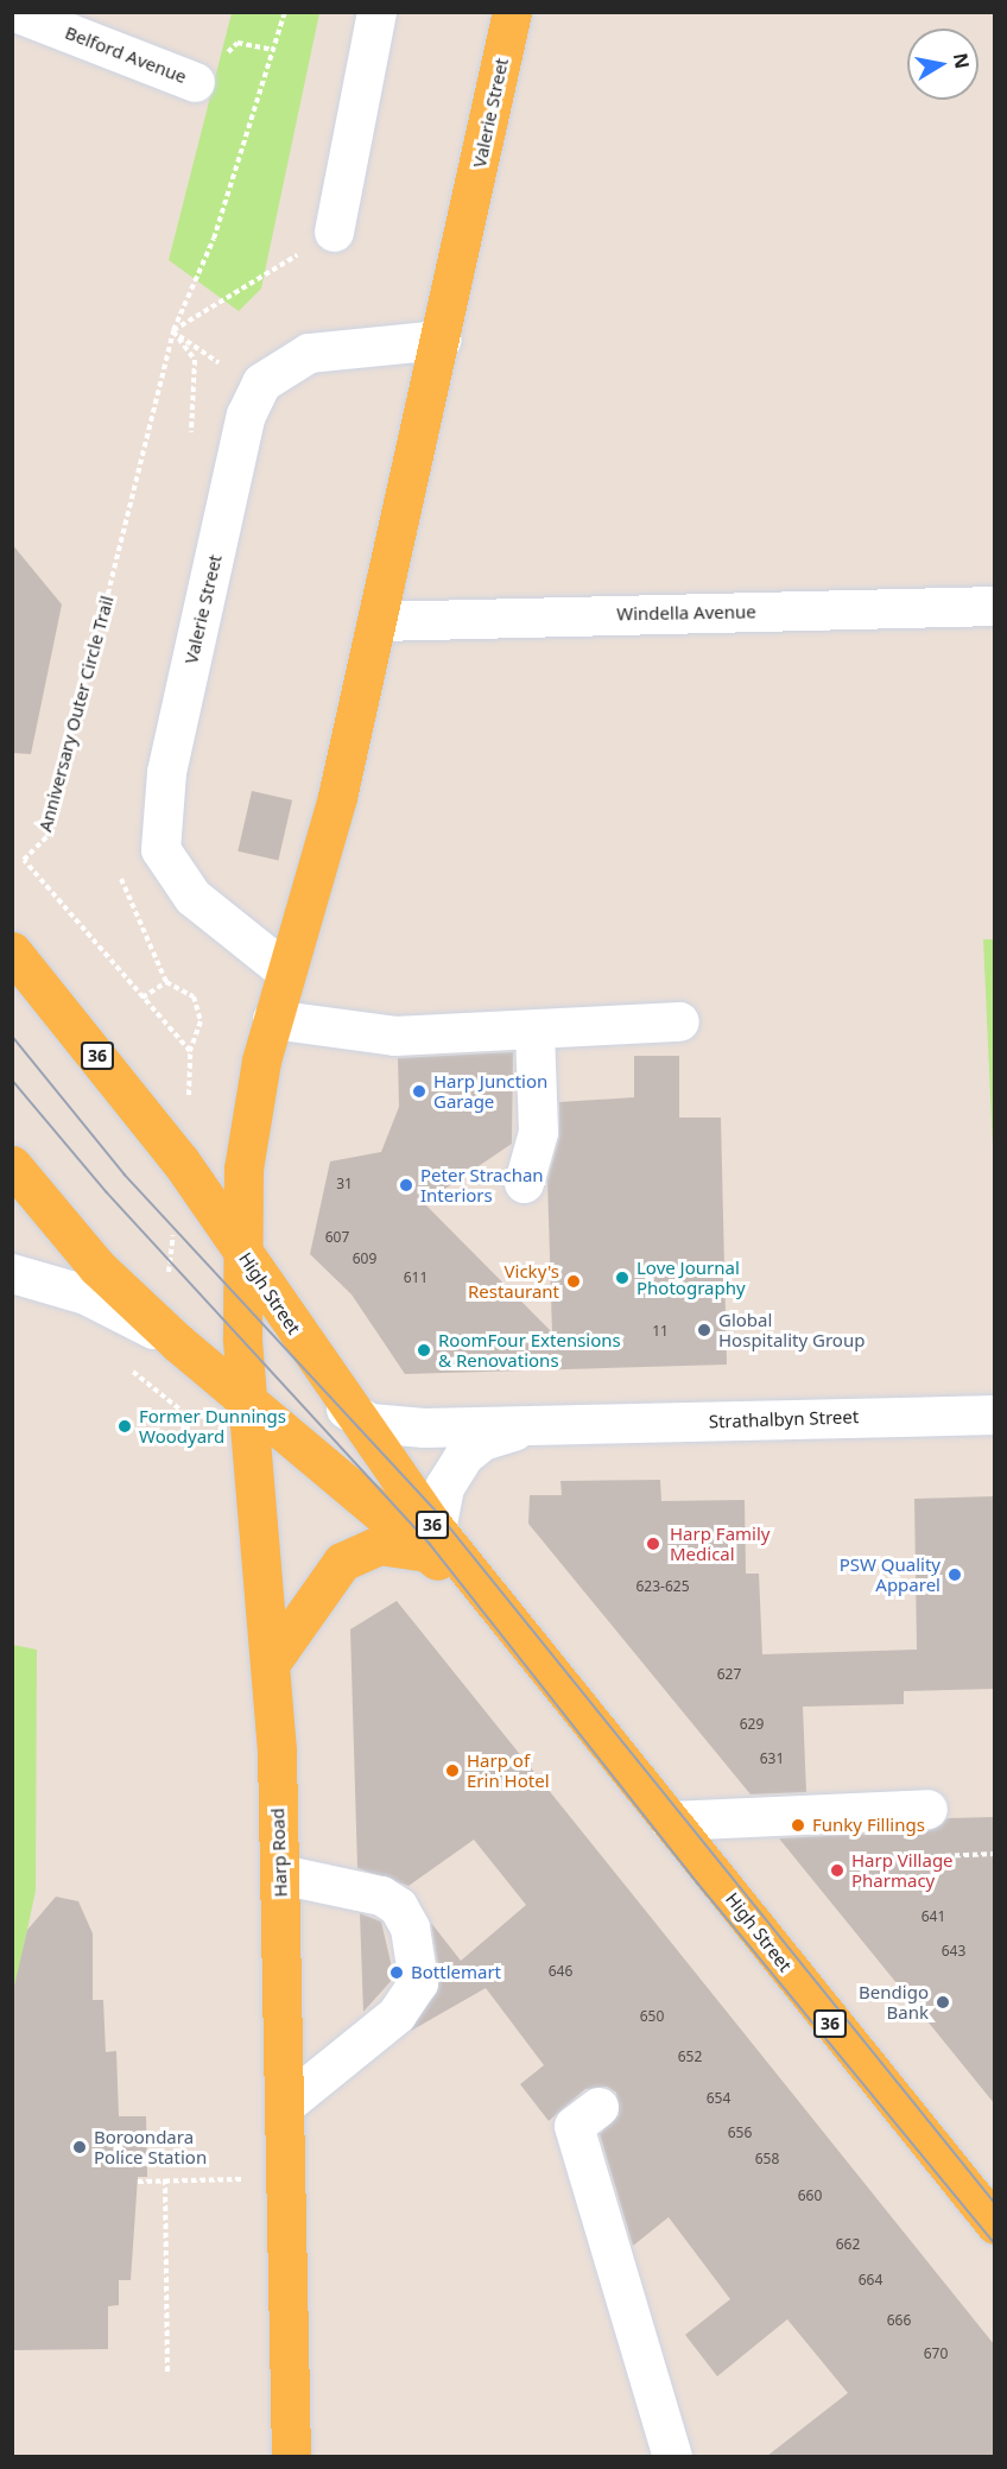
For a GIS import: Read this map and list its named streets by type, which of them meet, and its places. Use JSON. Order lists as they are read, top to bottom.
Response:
{
  "streets": {
    "main road": [
      "Valerie Street",
      "36",
      "High Street",
      "Harp Road"
    ],
    "street": ["Belford Avenue", "Windella Avenue", "Strathalbyn Street"],
    "path": ["Anniversary Outer Circle Trail"]
  },
  "crossings": [
    ["Valerie Street", "Windella Avenue"],
    ["Valerie Street", "High Street"],
    ["Valerie Street", "Harp Road"],
    ["High Street", "Strathalbyn Street"],
    ["High Street", "Harp Road"]
  ],
  "places": [
    "Harp Junction Garage",
    "Peter Strachan Interiors",
    "Love Journal Photography",
    "Vicky's Restaurant",
    "Global Hospitality Group",
    "RoomFour Extensions & Renovations",
    "Former Dunnings Woodyard",
    "Harp Family Medical",
    "PSW Quality Apparel",
    "Harp of Erin Hotel",
    "Funky Fillings",
    "Harp Village Pharmacy",
    "Bottlemart",
    "Bendigo Bank",
    "Boroondara Police Station"
  ],
  "house_numbers": [
    "31",
    "607",
    "609",
    "611",
    "11",
    "623-625",
    "627",
    "629",
    "631",
    "641",
    "643",
    "646",
    "650",
    "652",
    "654",
    "656",
    "658",
    "660",
    "662",
    "664",
    "666",
    "670"
  ],
  "north": "right"
}
